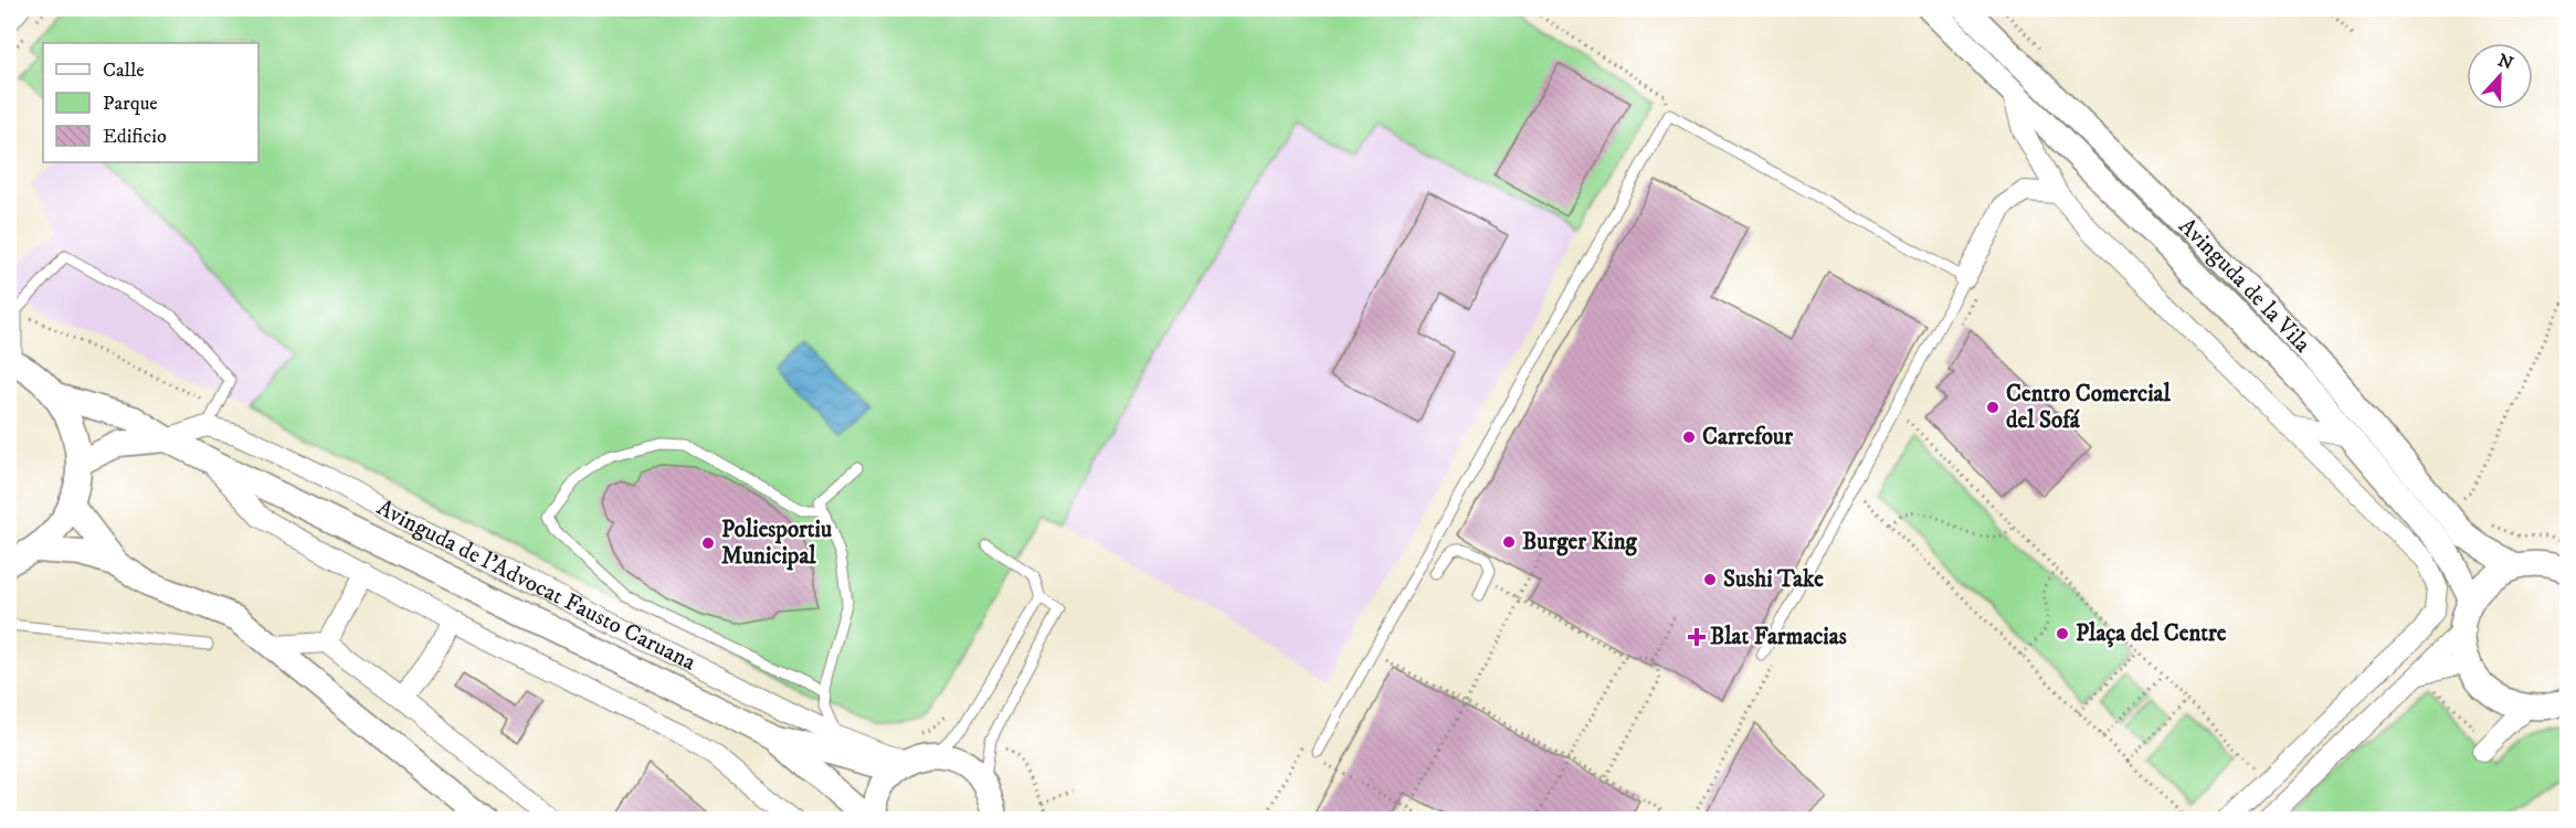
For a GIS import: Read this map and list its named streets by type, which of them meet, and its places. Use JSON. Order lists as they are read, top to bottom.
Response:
{
  "streets": {
    "street": ["Avinguda de la Vila", "Avinguda de l'Advocat Fausto Caruana"]
  },
  "places": {
    "other": [
      "Centro Comercial del Sofá",
      "Carrefour",
      "Burger King",
      "Poliesportiu Municipal",
      "Sushi Take",
      "Plaça del Centre"
    ],
    "health": ["Blat Farmacias"]
  },
  "legend": ["Calle", "Parque", "Edificio"],
  "north": "top"
}
